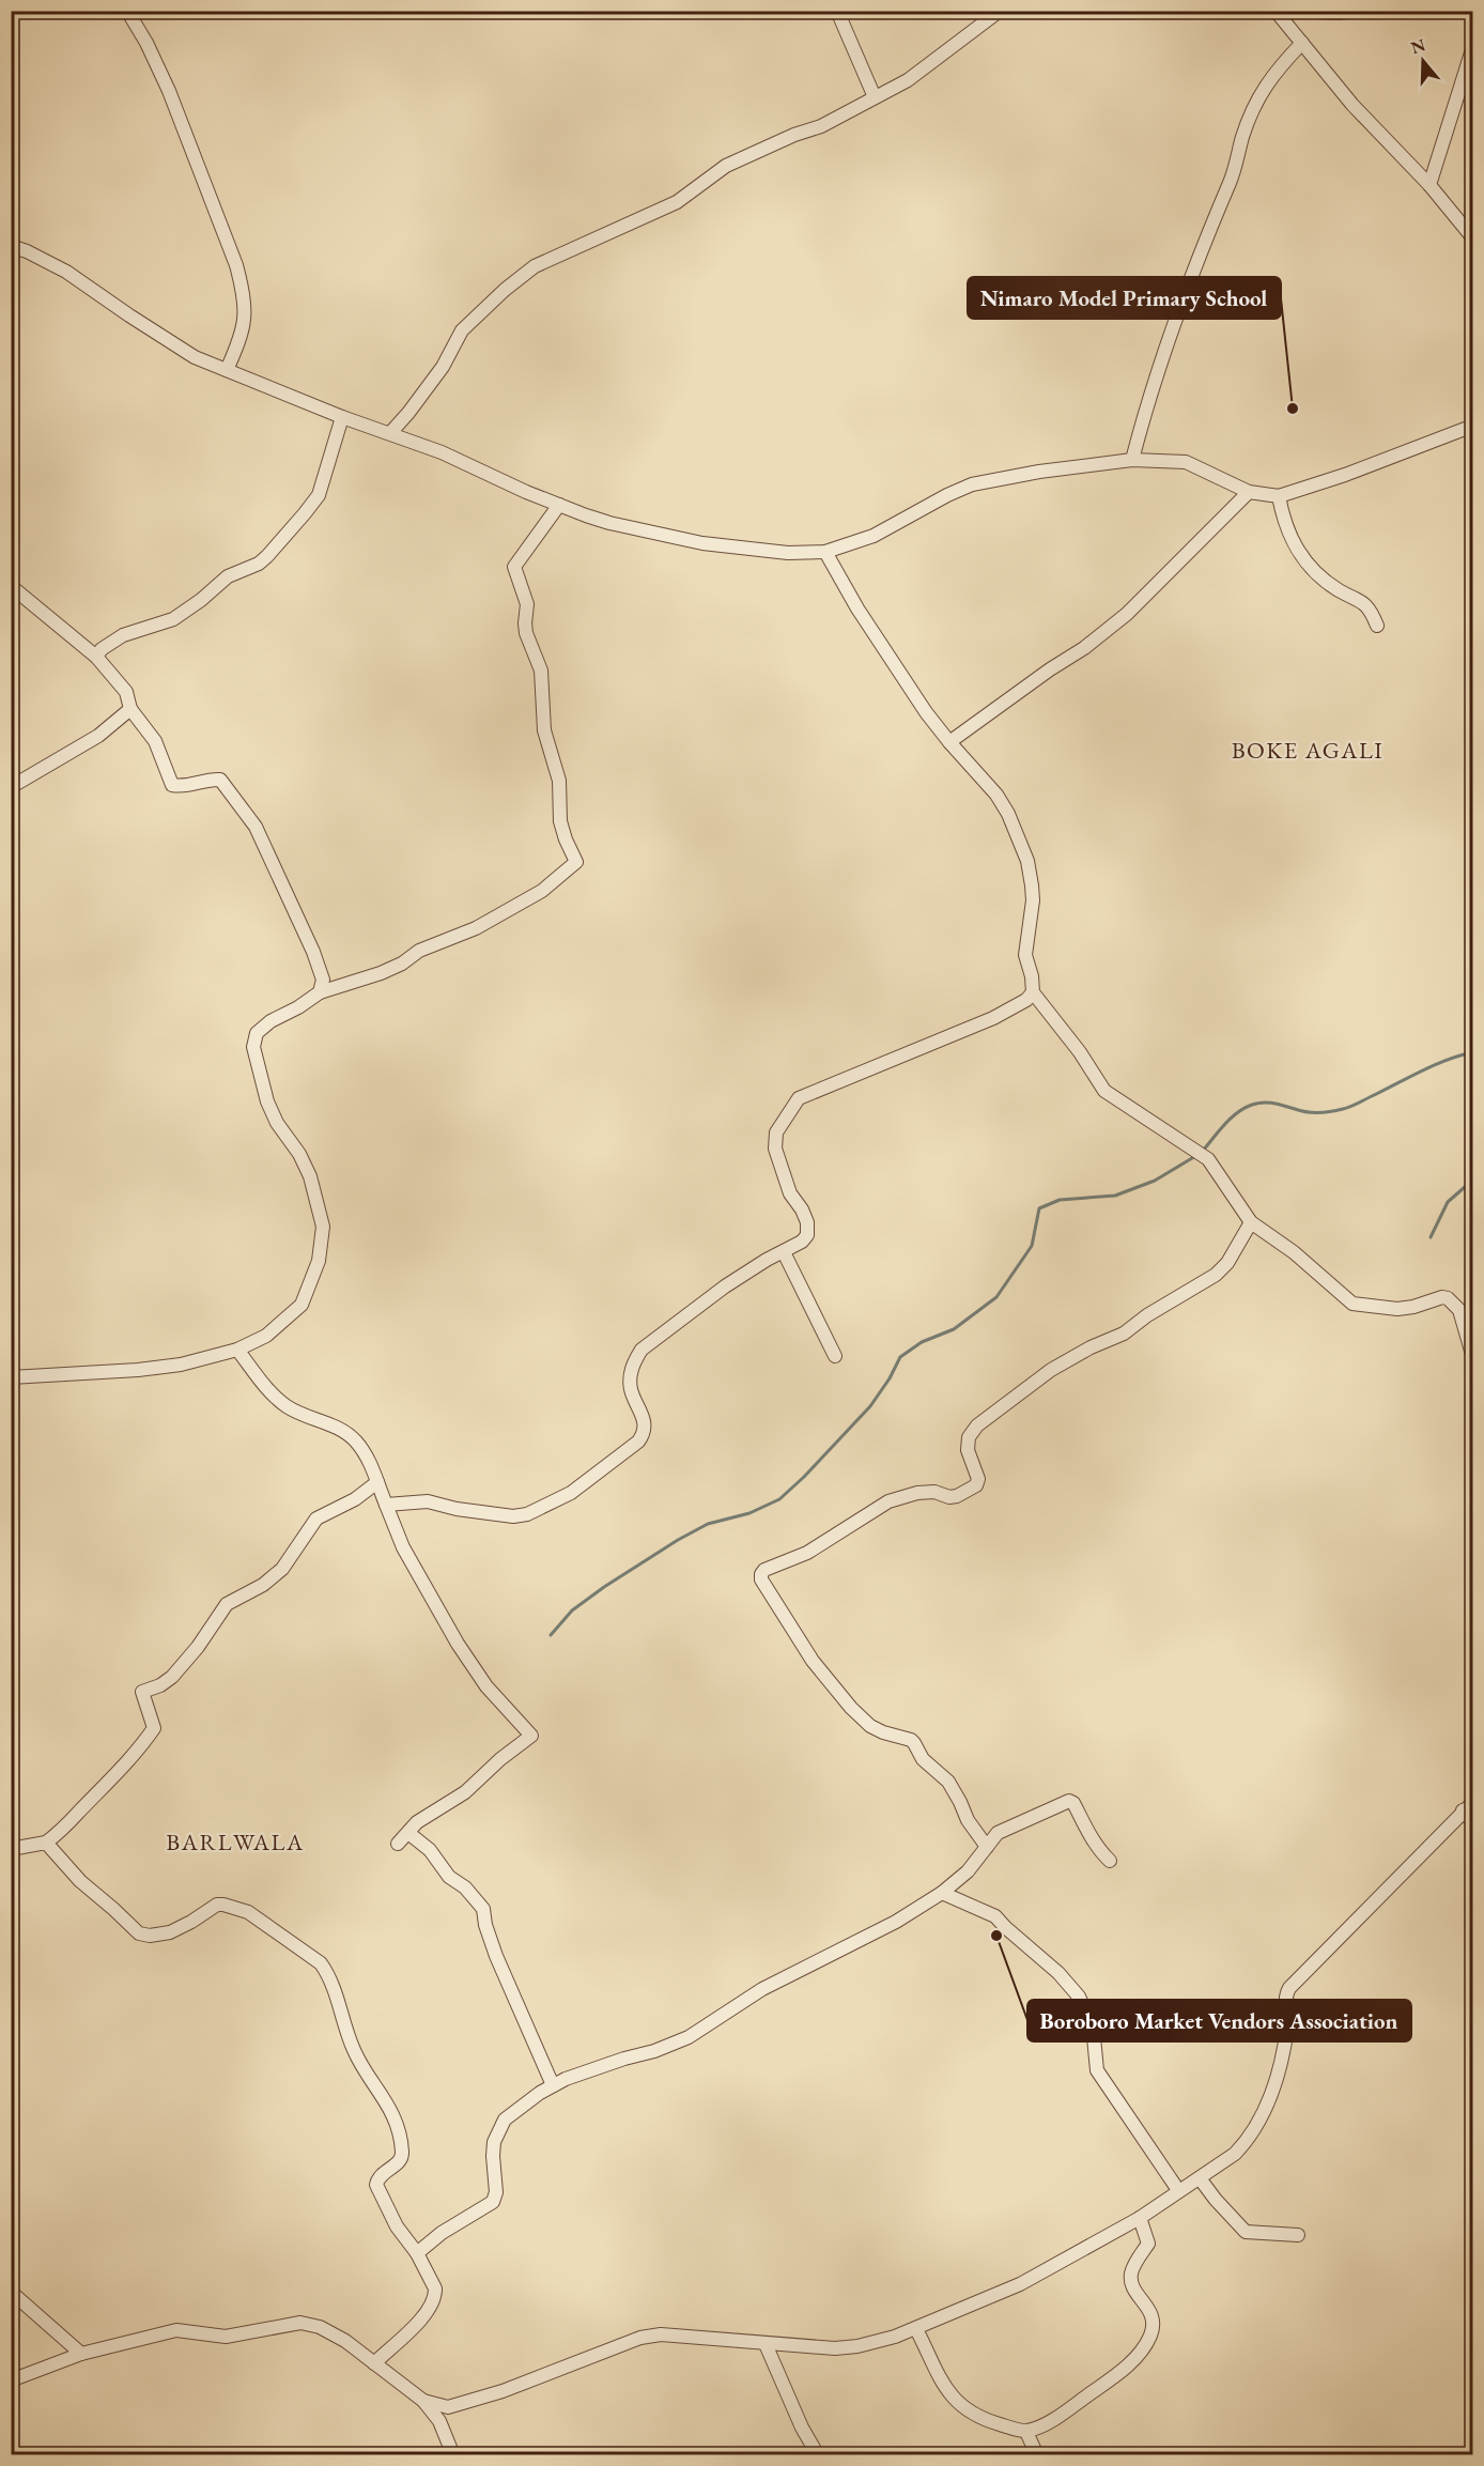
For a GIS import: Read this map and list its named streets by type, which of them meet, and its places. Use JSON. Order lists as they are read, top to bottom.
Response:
{
  "districts": ["BOKE AGALI", "BARLWALA"],
  "places": ["Nimaro Model Primary School", "Boroboro Market Vendors Association"],
  "north": "top"
}
